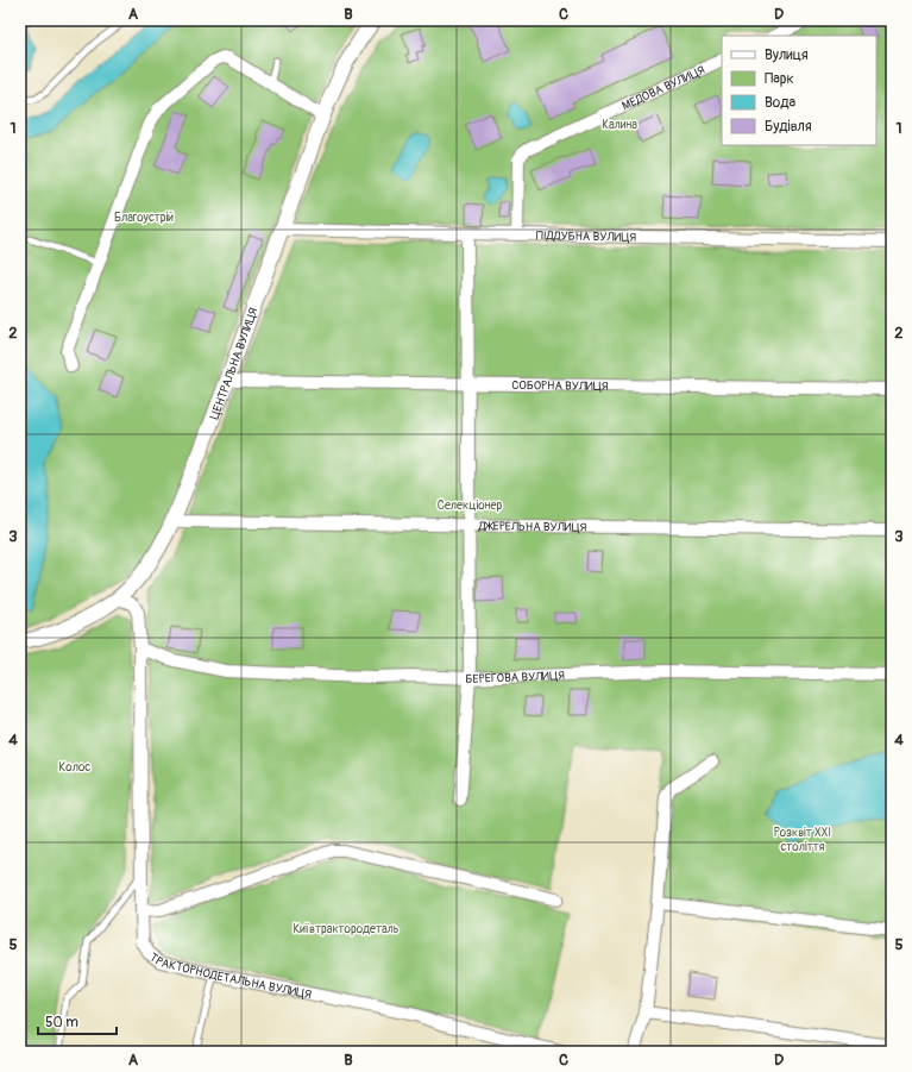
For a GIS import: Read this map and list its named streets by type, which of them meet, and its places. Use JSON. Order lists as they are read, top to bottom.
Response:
{
  "streets": {
    "street": [
      "МЕДОВА ВУЛИЦЯ",
      "ПІДДУБНА ВУЛИЦЯ",
      "ЦЕНТРАЛЬНА ВУЛИЦЯ",
      "СОБОРНА ВУЛИЦЯ",
      "ДЖЕРЕЛЬНА ВУЛИЦЯ",
      "БЕРЕГОВА ВУЛИЦЯ",
      "ТРАКТОРНОДЕТАЛЬНА ВУЛИЦЯ"
    ]
  },
  "crossings": [
    ["МЕДОВА ВУЛИЦЯ", "ПІДДУБНА ВУЛИЦЯ"],
    ["ПІДДУБНА ВУЛИЦЯ", "ЦЕНТРАЛЬНА ВУЛИЦЯ"],
    ["ЦЕНТРАЛЬНА ВУЛИЦЯ", "СОБОРНА ВУЛИЦЯ"],
    ["ЦЕНТРАЛЬНА ВУЛИЦЯ", "ДЖЕРЕЛЬНА ВУЛИЦЯ"],
    ["ЦЕНТРАЛЬНА ВУЛИЦЯ", "ТРАКТОРНОДЕТАЛЬНА ВУЛИЦЯ"],
    ["БЕРЕГОВА ВУЛИЦЯ", "ТРАКТОРНОДЕТАЛЬНА ВУЛИЦЯ"]
  ],
  "parks": [
    "Калина",
    "Благоустрій",
    "Селекціонер",
    "Колос",
    "Розквіт XXI століття",
    "Київтрактородеталь"
  ],
  "legend": [
    "Вулиця",
    "Парк",
    "Вода",
    "Будівля"
  ],
  "scale_bar": "50 m",
  "grid": {
    "columns": [
      "A",
      "B",
      "C",
      "D"
    ],
    "rows": [
      "1",
      "2",
      "3",
      "4",
      "5"
    ]
  }
}
